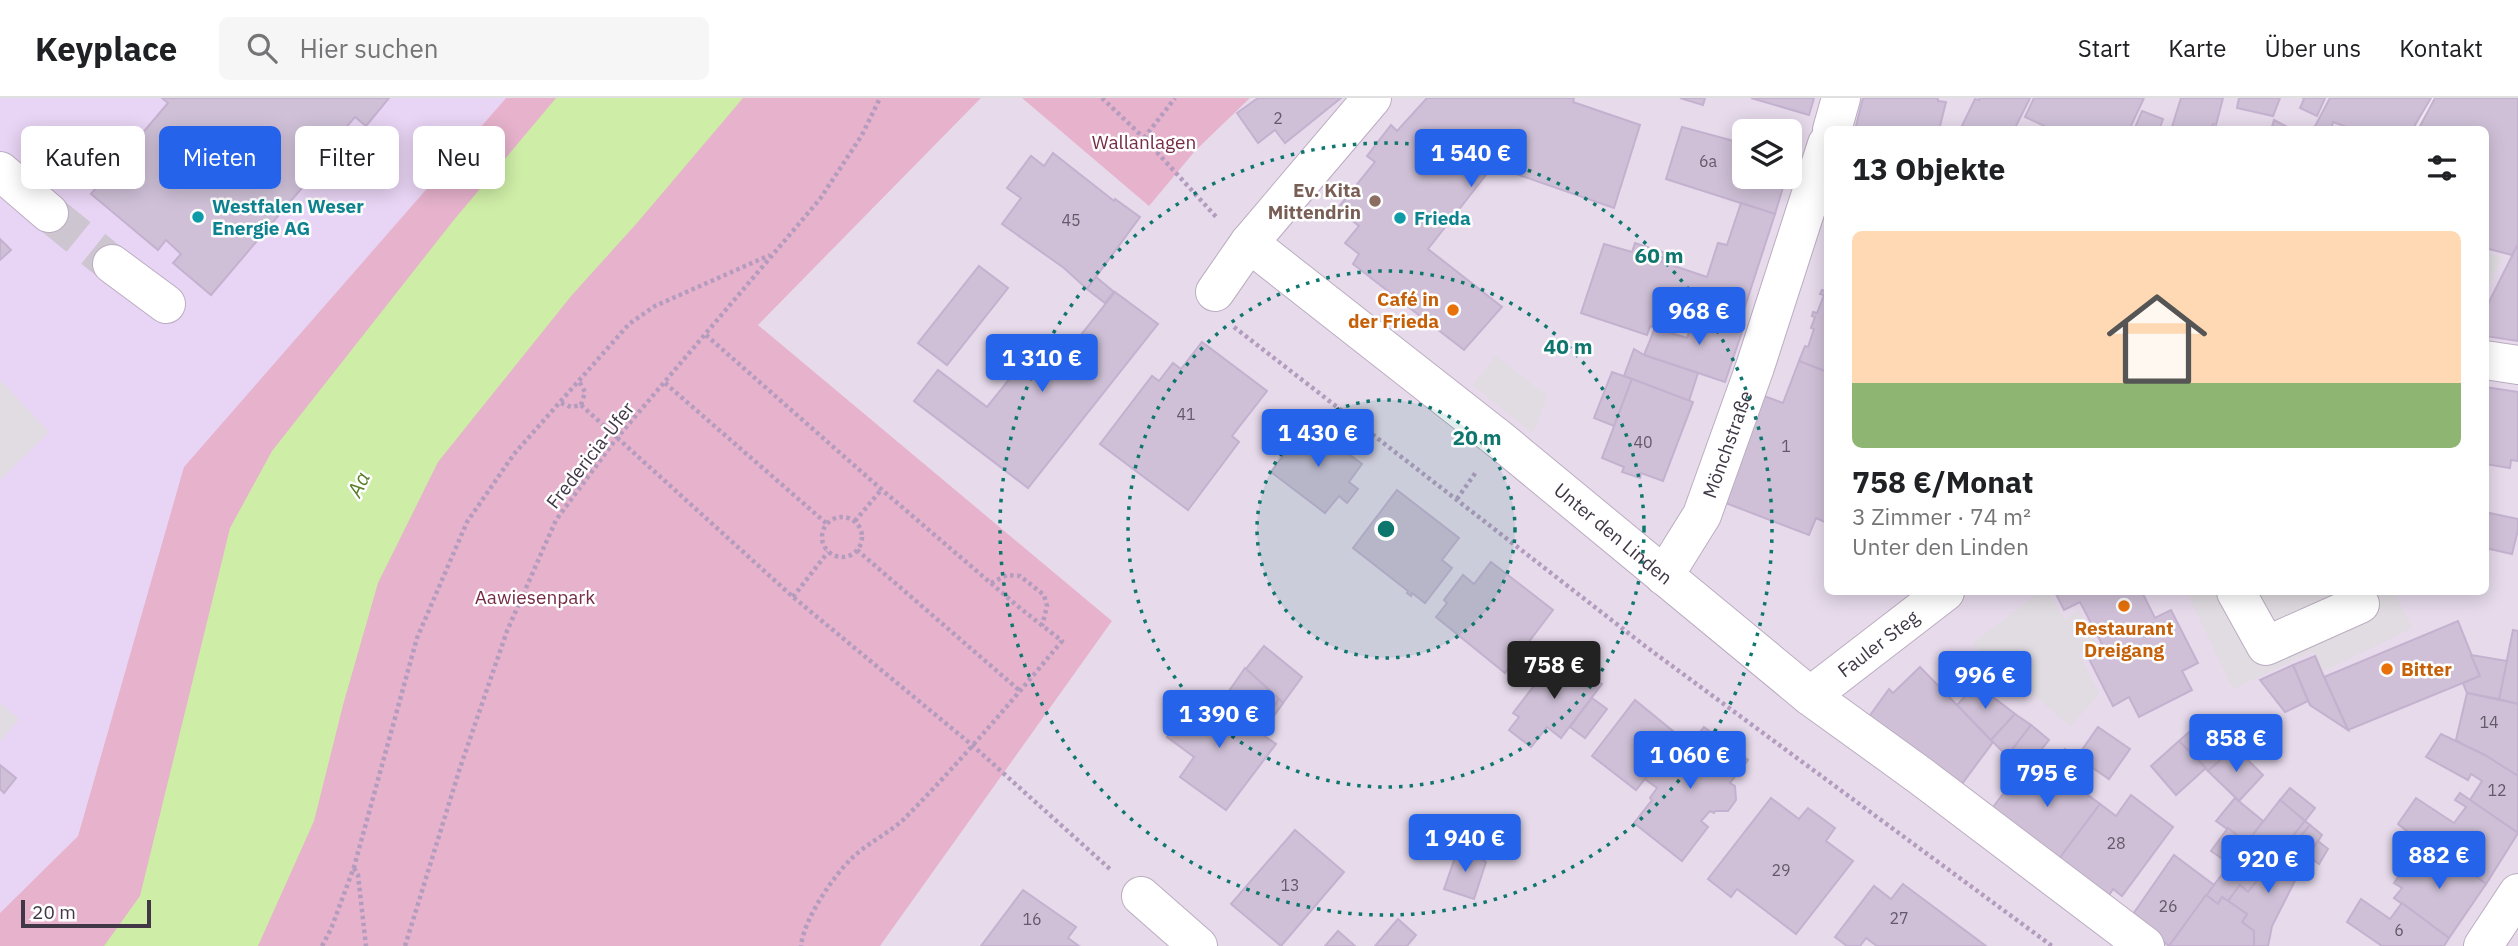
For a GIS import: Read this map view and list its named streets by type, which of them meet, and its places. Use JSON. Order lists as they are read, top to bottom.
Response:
{
  "streets": {
    "street": ["Mönchstraße", "Unter den Linden", "Fauler Steg"],
    "path": ["Fredericia-Ufer"]
  },
  "crossings": [
    ["Mönchstraße", "Unter den Linden"],
    ["Unter den Linden", "Fauler Steg"]
  ],
  "water": ["Aa"],
  "parks": ["Wallanlagen", "Aawiesenpark"],
  "places": [
    "Ev. Kita Mittendrin",
    "Westfalen Weser Energie AG",
    "Frieda",
    "Café in der Frieda",
    "Restaurant Dreigang",
    "Bitter"
  ],
  "house_numbers": [
    "2",
    "6a",
    "45",
    "41",
    "40",
    "1",
    "14",
    "12",
    "28",
    "29",
    "13",
    "26",
    "27",
    "16",
    "6"
  ],
  "scale_bar": "20 m",
  "page": {
    "header": "Keyplace",
    "search": "Hier suchen",
    "nav": [
      "Start",
      "Karte",
      "Über uns",
      "Kontakt"
    ],
    "chip": [
      "Kaufen",
      "Mieten",
      "Filter",
      "Neu"
    ],
    "heading": "13 Objekte",
    "price": [
      "1 540 €",
      "968 €",
      "1 310 €",
      "1 430 €",
      "758 €",
      "996 €",
      "1 390 €",
      "858 €",
      "1 060 €",
      "795 €",
      "1 940 €",
      "882 €",
      "920 €"
    ],
    "list": [
      {
        "name": "758 €/Monat",
        "note": "3 Zimmer · 74 m² · Unter den Linden"
      }
    ],
    "scale": "20 m"
  },
  "rings": ["60 m", "40 m", "20 m"]
}
